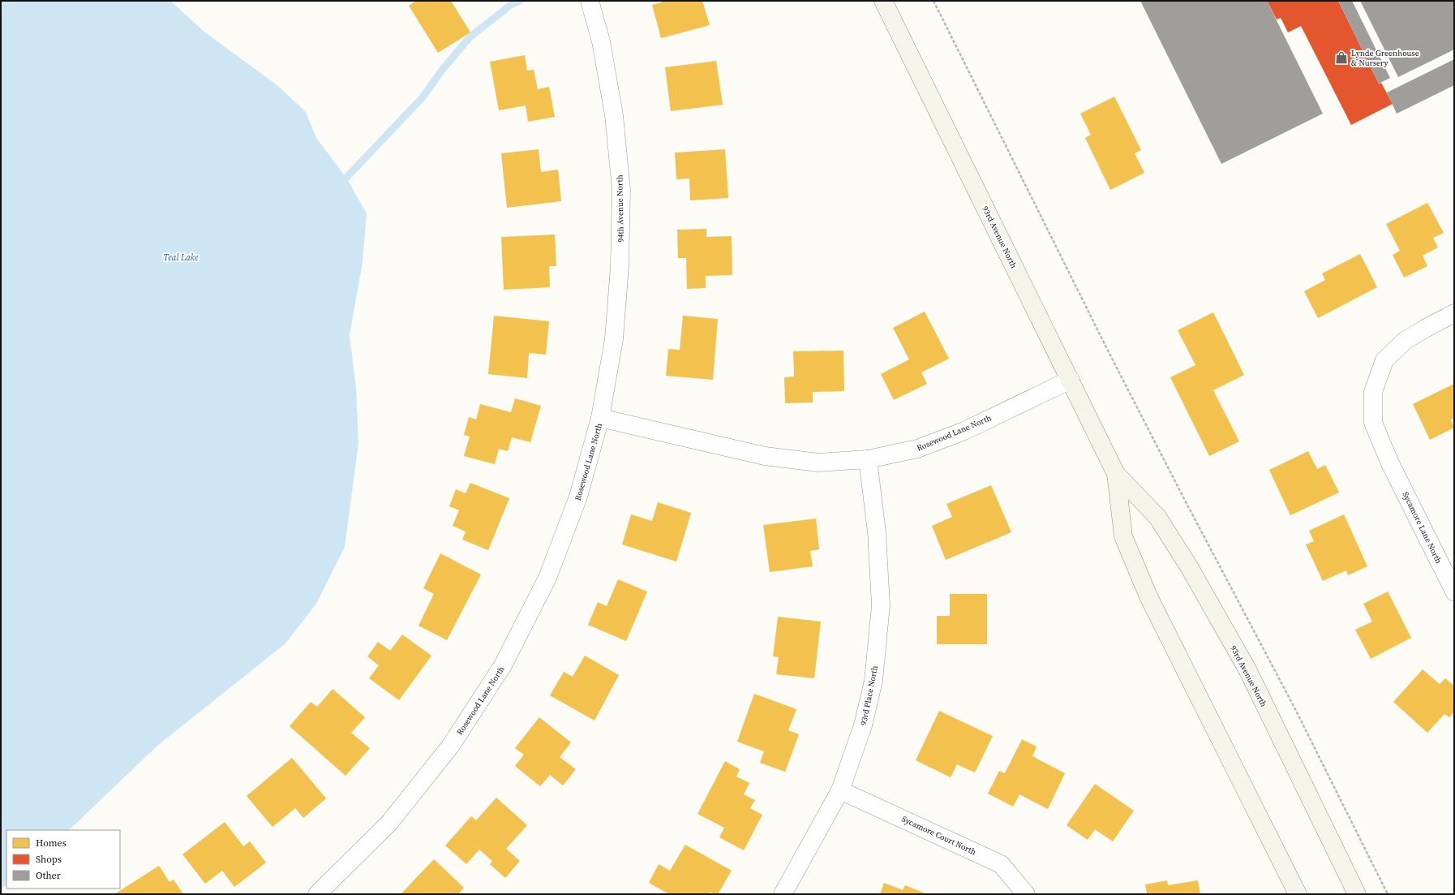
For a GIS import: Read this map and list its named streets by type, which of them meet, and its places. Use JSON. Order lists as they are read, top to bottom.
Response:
{
  "streets": {
    "street": [
      "94th Avenue North",
      "93rd Avenue North",
      "Rosewood Lane North",
      "Sycamore Lane North",
      "93rd Place North",
      "Sycamore Court North"
    ]
  },
  "crossings": [
    ["94th Avenue North", "Rosewood Lane North"],
    ["93rd Avenue North", "Rosewood Lane North"],
    ["Rosewood Lane North", "93rd Place North"],
    ["93rd Place North", "Sycamore Court North"]
  ],
  "water": ["Teal Lake"],
  "places": {
    "shop": ["Lynde Greenhouse & Nursery"]
  },
  "legend": ["Homes", "Shops", "Other"]
}
